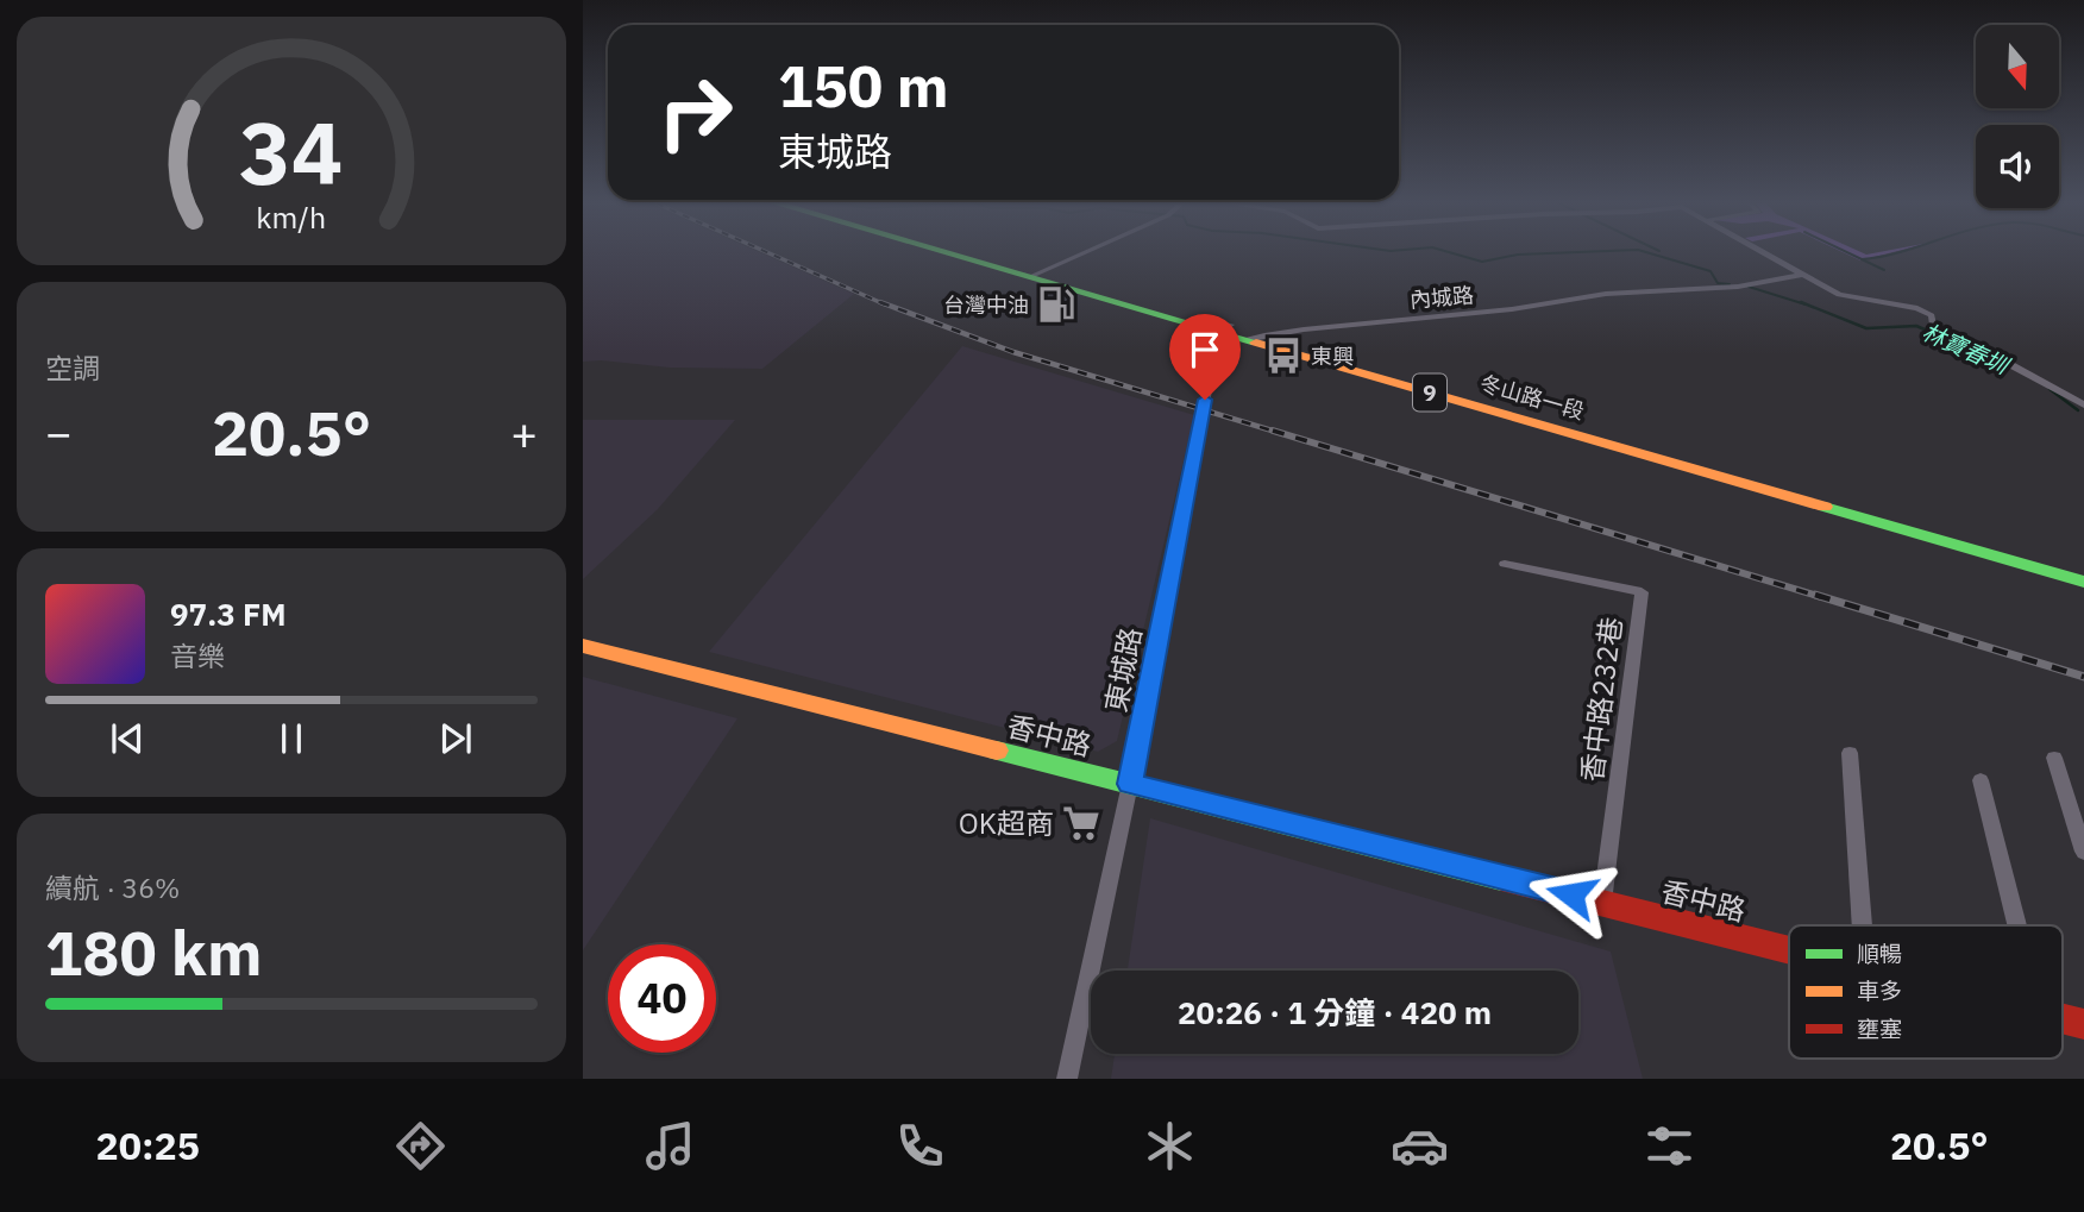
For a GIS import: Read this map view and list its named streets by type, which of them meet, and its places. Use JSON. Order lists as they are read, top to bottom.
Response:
{
  "streets": {
    "main road": ["9", "冬山路一段", "香中路"],
    "street": ["內城路", "東城路", "香中路232巷"]
  },
  "crossings": [
    ["內城路", "冬山路一段"],
    ["冬山路一段", "東城路"],
    ["東城路", "香中路"],
    ["香中路232巷", "香中路"]
  ],
  "water": ["林寶春圳"],
  "places": {
    "fuel station": ["台灣中油"],
    "bus stop": ["東興"],
    "supermarket": ["OK超商"]
  },
  "legend": ["順暢", "車多", "壅塞"],
  "north": "bottom",
  "page": {
    "turn": ["150 m", "東城路"],
    "tile": [
      "空調",
      ["續航 · 36%", "180 km"]
    ],
    "heat": ["−", "20.5°", "+"],
    "song": ["97.3 FM", "音樂"],
    "limit": "40",
    "trip": "20:26 · 1 分鐘 · 420 m",
    "tabs": ["20:25", "20.5°"],
    "gauge": ["34", "km/h"]
  }
}
